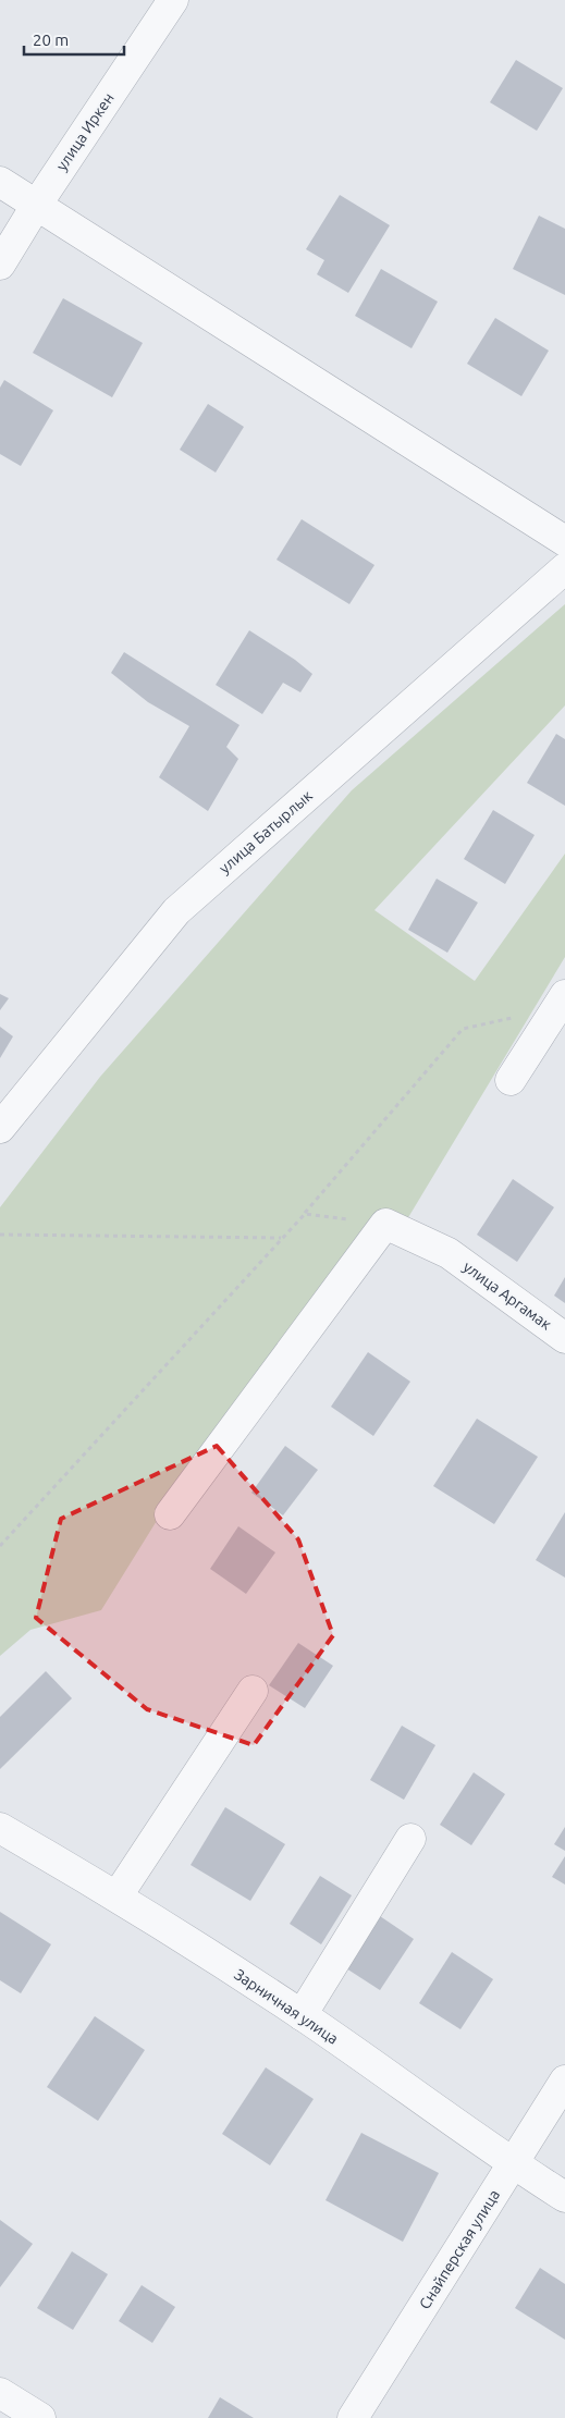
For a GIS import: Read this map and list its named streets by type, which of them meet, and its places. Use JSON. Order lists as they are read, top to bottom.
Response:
{
  "streets": {
    "street": [
      "улица Иркен",
      "улица Батырлык",
      "улица Аргамак",
      "Зарничная улица",
      "Снайперская улица"
    ]
  },
  "crossings": [
    ["Зарничная улица", "Снайперская улица"]
  ],
  "scale_bar": "20 m"
}
